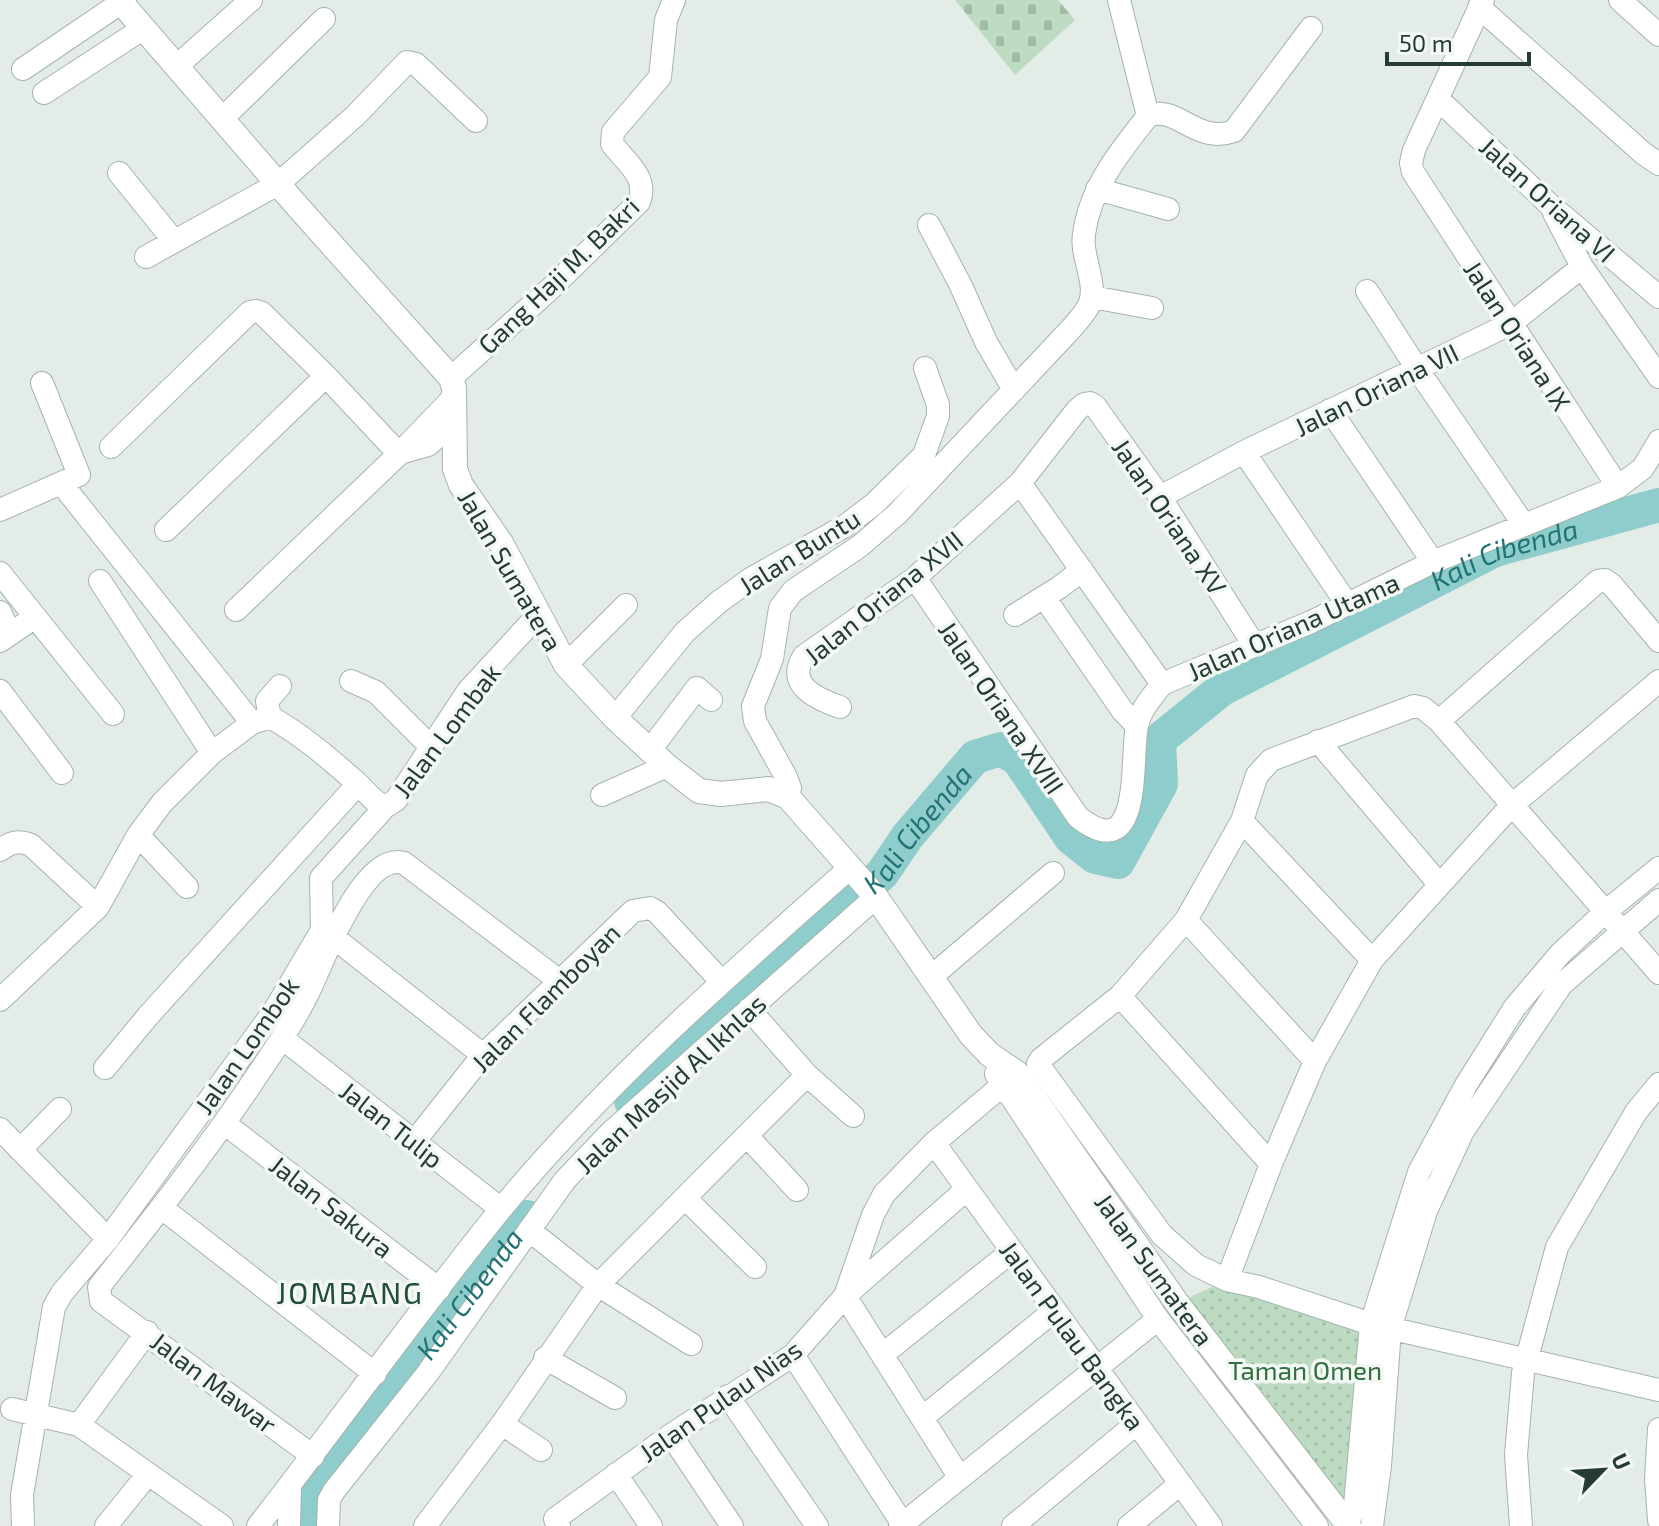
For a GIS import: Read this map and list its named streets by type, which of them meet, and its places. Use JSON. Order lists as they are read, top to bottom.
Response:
{
  "streets": {
    "street": [
      "Jalan Oriana VI",
      "Gang Haji M. Bakri",
      "Jalan Oriana IX",
      "Jalan Oriana VII",
      "Jalan Oriana XV",
      "Jalan Buntu",
      "Jalan Sumatera",
      "Jalan Oriana XVII",
      "Jalan Oriana Utama",
      "Jalan Oriana XVIII",
      "Jalan Lombak",
      "Jalan Flamboyan",
      "Jalan Lombok",
      "Jalan Masjid Al Ikhlas",
      "Jalan Tulip",
      "Jalan Sakura",
      "Jalan Pulau Bangka",
      "Jalan Mawar",
      "Jalan Pulau Nias"
    ]
  },
  "crossings": [
    ["Jalan Oriana VI", "Jalan Oriana IX"],
    ["Gang Haji M. Bakri", "Jalan Sumatera"],
    ["Jalan Oriana IX", "Jalan Oriana VII"],
    ["Jalan Oriana IX", "Jalan Oriana Utama"],
    ["Jalan Oriana VII", "Jalan Oriana XV"],
    ["Jalan Oriana XV", "Jalan Oriana XVII"],
    ["Jalan Oriana XV", "Jalan Oriana Utama"],
    ["Jalan Buntu", "Jalan Sumatera"],
    ["Jalan Sumatera", "Jalan Lombak"],
    ["Jalan Sumatera", "Jalan Masjid Al Ikhlas"],
    ["Jalan Sumatera", "Jalan Pulau Nias"],
    ["Jalan Oriana XVII", "Jalan Oriana XVIII"],
    ["Jalan Oriana Utama", "Jalan Oriana XVIII"],
    ["Jalan Lombak", "Jalan Lombok"],
    ["Jalan Flamboyan", "Jalan Tulip"],
    ["Jalan Pulau Bangka", "Jalan Pulau Nias"]
  ],
  "districts": ["JOMBANG"],
  "water": ["Kali Cibenda"],
  "parks": ["Taman Omen"],
  "scale_bar": "50 m",
  "north": "top right"
}
